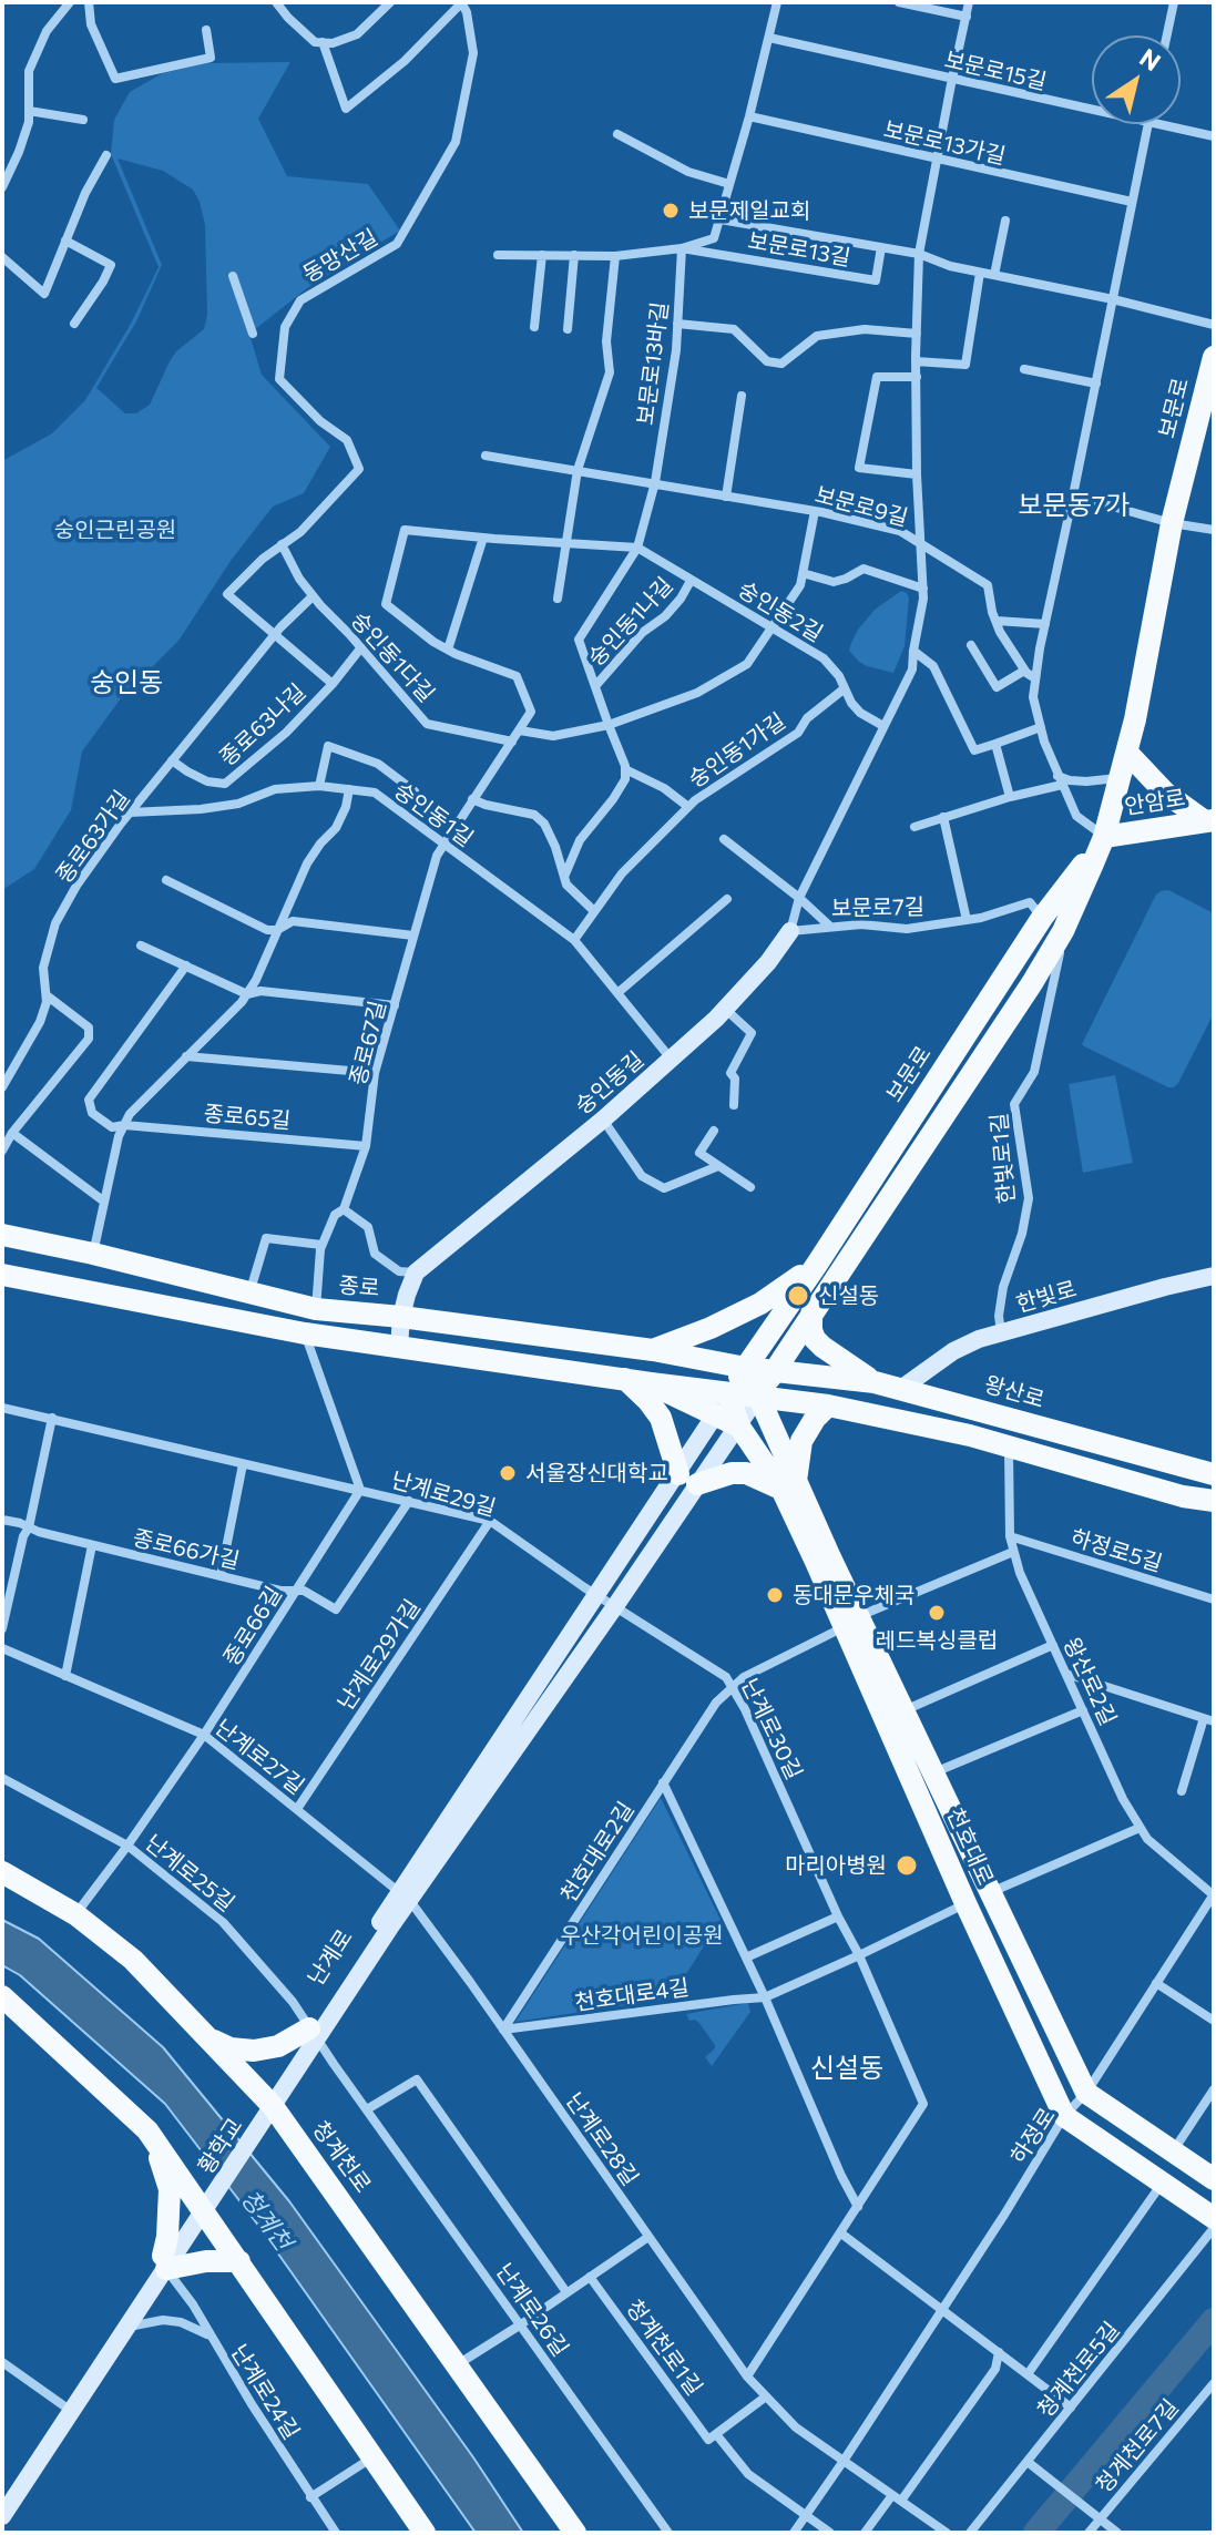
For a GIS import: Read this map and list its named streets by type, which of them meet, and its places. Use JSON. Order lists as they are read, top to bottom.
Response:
{
  "streets": {
    "main road": [
      "보문로",
      "안암로",
      "숭인동길",
      "종로",
      "한빛로",
      "왕산로",
      "천호대로",
      "난계로",
      "황학교",
      "청계천로"
    ],
    "street": [
      "보문로15길",
      "보문로13가길",
      "보문로13길",
      "동망산길",
      "보문로13바길",
      "보문로9길",
      "숭인동2길",
      "숭인동1나길",
      "숭인동1다길",
      "종로63나길",
      "숭인동1가길",
      "숭인동1길",
      "종로63가길",
      "보문로7길",
      "종로67길",
      "종로65길",
      "한빛로1길",
      "난계로29길",
      "종로66가길",
      "하정로5길",
      "종로66길",
      "난계로29가길",
      "왕산로2길",
      "난계로30길",
      "난계로27길",
      "천호대로2길",
      "난계로25길",
      "천호대로4길",
      "하정로",
      "난계로28길",
      "난계로26길",
      "청계천로1길",
      "청계천로5길",
      "난계로24길",
      "청계천로7길"
    ]
  },
  "crossings": [
    ["보문로15길", "보문로13길"],
    ["보문로15길", "숭인동길"],
    ["보문로13가길", "보문로13길"],
    ["보문로13가길", "숭인동길"],
    ["보문로13길", "보문로13바길"],
    ["보문로13길", "숭인동길"],
    ["동망산길", "숭인동1다길"],
    ["보문로13바길", "보문로9길"],
    ["보문로", "안암로"],
    ["보문로", "보문로7길"],
    ["보문로", "한빛로1길"],
    ["보문로", "종로"],
    ["보문로", "왕산로"],
    ["보문로", "난계로"],
    ["보문로9길", "숭인동길"],
    ["숭인동2길", "숭인동1나길"],
    ["숭인동2길", "숭인동1가길"],
    ["숭인동2길", "숭인동길"],
    ["숭인동1나길", "숭인동1가길"],
    ["숭인동1다길", "종로63나길"],
    ["숭인동1다길", "종로63가길"],
    ["종로63나길", "종로63가길"],
    ["숭인동1가길", "숭인동1길"],
    ["숭인동1길", "종로63가길"],
    ["숭인동1길", "종로67길"],
    ["숭인동1길", "숭인동길"],
    ["보문로7길", "숭인동길"],
    ["종로67길", "종로65길"],
    ["종로67길", "종로"],
    ["한빛로1길", "한빛로"],
    ["종로", "왕산로"],
    ["한빛로", "왕산로"],
    ["난계로29길", "종로66가길"],
    ["난계로29길", "종로66길"],
    ["난계로29길", "난계로29가길"],
    ["난계로29길", "난계로30길"],
    ["난계로29길", "난계로"],
    ["종로66가길", "종로66길"],
    ["하정로5길", "왕산로2길"],
    ["종로66길", "난계로27길"],
    ["종로66길", "난계로25길"],
    ["종로66길", "청계천로"],
    ["난계로29가길", "난계로27길"],
    ["왕산로2길", "천호대로"],
    ["왕산로2길", "하정로"],
    ["난계로30길", "천호대로2길"],
    ["난계로30길", "난계로"],
    ["난계로30길", "천호대로4길"],
    ["난계로30길", "난계로28길"],
    ["난계로27길", "난계로"],
    ["난계로27길", "난계로28길"],
    ["천호대로", "천호대로2길"],
    ["천호대로", "천호대로4길"],
    ["천호대로", "하정로"],
    ["천호대로2길", "천호대로4길"],
    ["천호대로2길", "난계로28길"],
    ["난계로25길", "난계로"],
    ["난계로25길", "난계로26길"],
    ["난계로", "난계로28길"],
    ["난계로", "황학교"],
    ["난계로", "청계천로"],
    ["난계로", "난계로26길"],
    ["천호대로4길", "난계로28길"],
    ["하정로", "난계로28길"],
    ["황학교", "청계천로"]
  ],
  "districts": ["보문동7가", "숭인동", "신설동"],
  "water": ["청계천"],
  "parks": ["숭인근린공원", "우산각어린이공원"],
  "places": [
    "보문제일교회",
    "신설동",
    "서울장신대학교",
    "동대문우체국",
    "레드복싱클럽",
    "마리아병원"
  ],
  "north": "top right"
}
